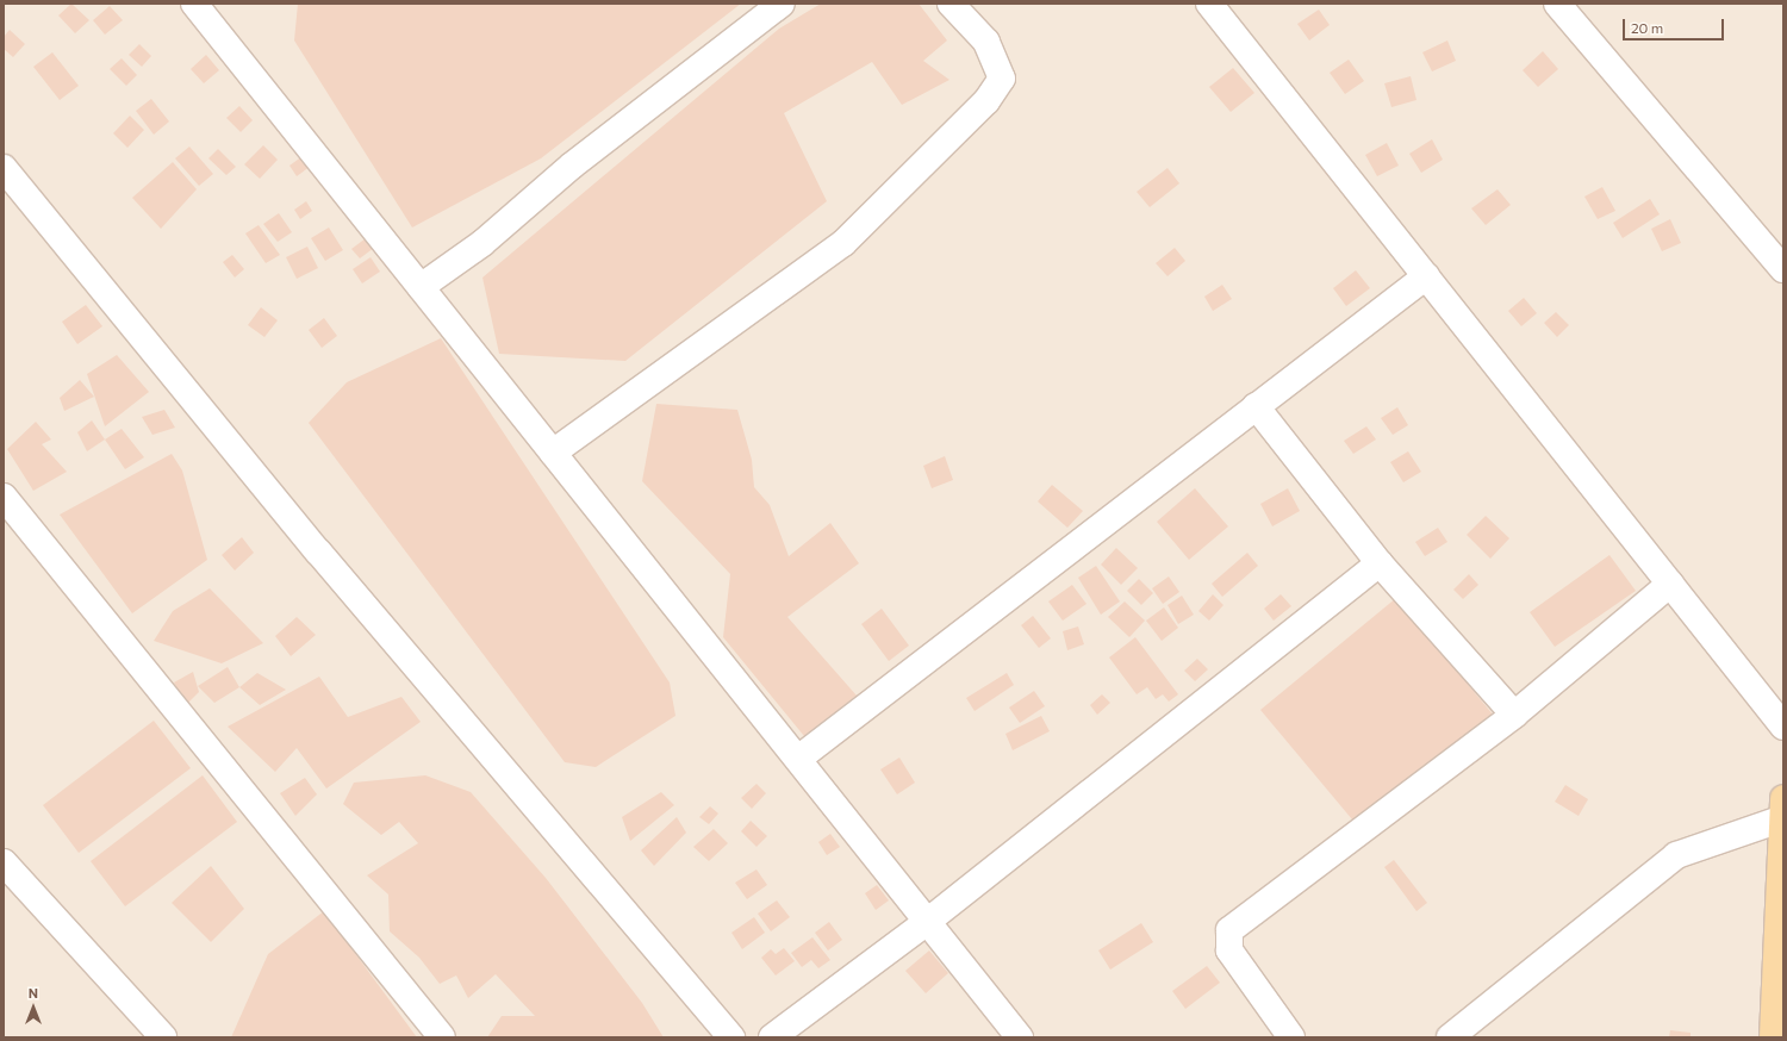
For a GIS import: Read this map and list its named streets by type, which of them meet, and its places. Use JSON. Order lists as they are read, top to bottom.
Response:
{
  "scale_bar": "20 m",
  "north": "top"
}
